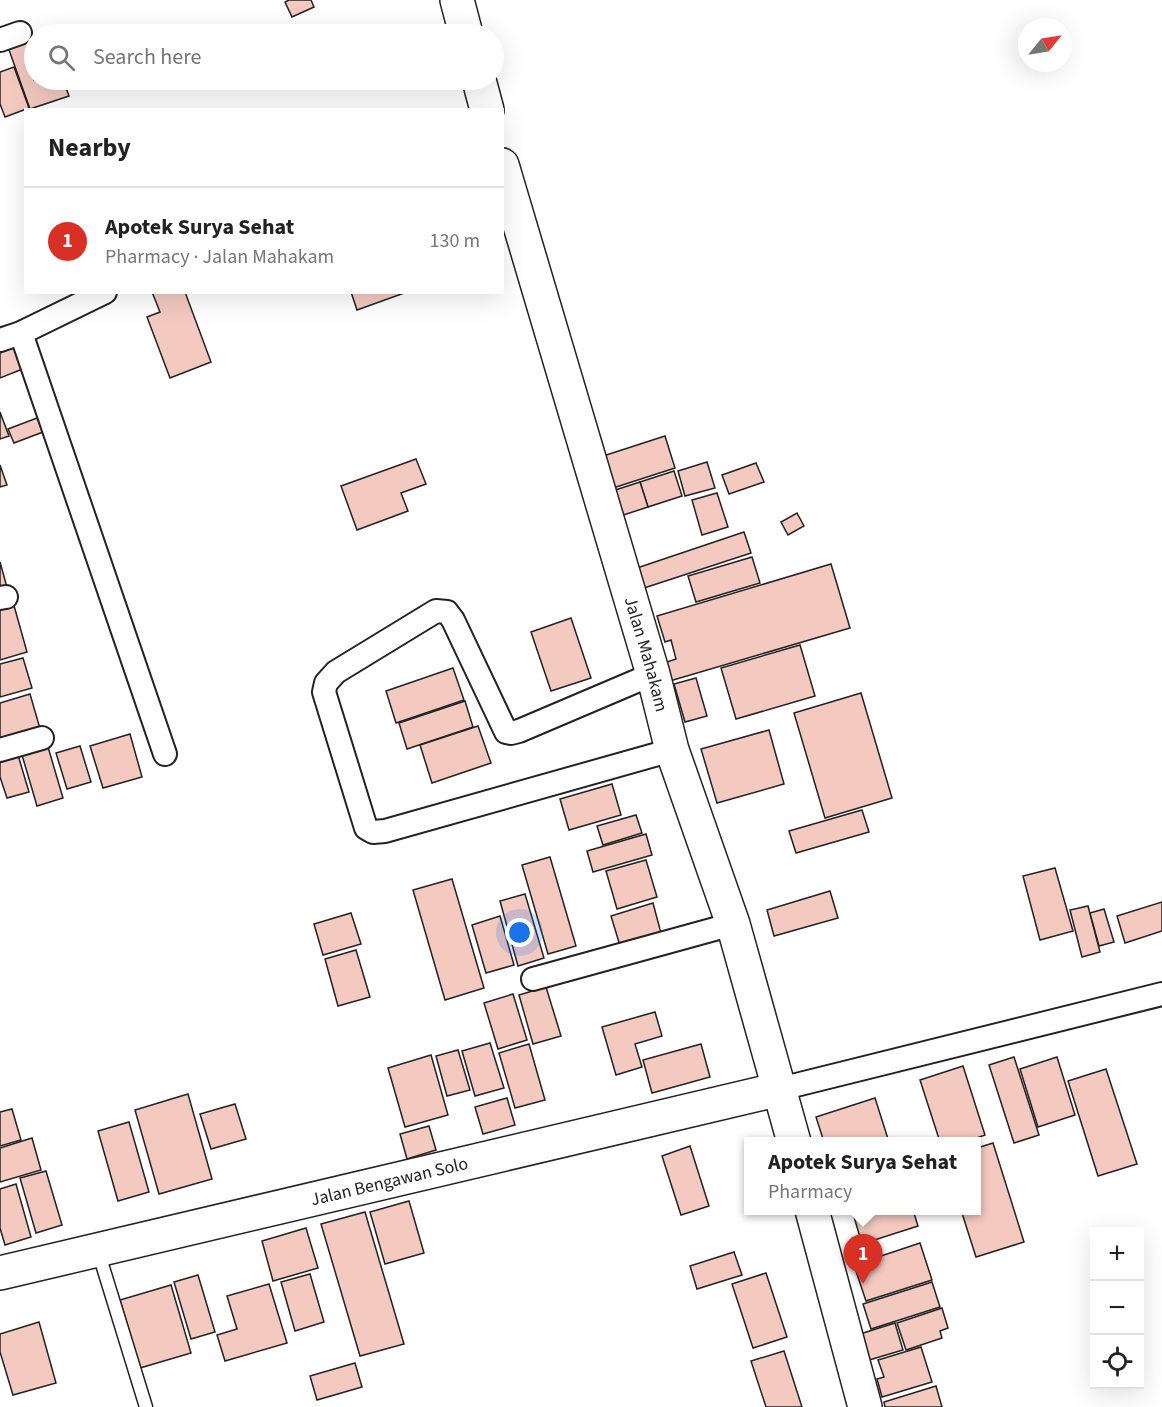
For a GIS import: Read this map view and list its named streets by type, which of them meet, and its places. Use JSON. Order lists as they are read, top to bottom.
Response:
{
  "streets": {
    "main road": ["Jalan Mahakam", "Jalan Bengawan Solo"]
  },
  "crossings": [
    ["Jalan Mahakam", "Jalan Bengawan Solo"]
  ],
  "north": "top right",
  "page": {
    "search": "Search here",
    "heading": "Nearby",
    "list": [
      {
        "mark": "1",
        "name": "Apotek Surya Sehat",
        "note": "Pharmacy · Jalan Mahakam",
        "value": "130 m"
      }
    ],
    "popup": ["Apotek Surya Sehat", "Pharmacy"],
    "map_buttons": ["+", "−"],
    "pins": "1"
  }
}
